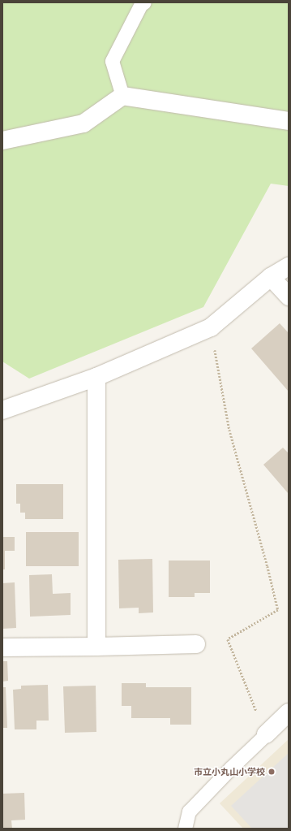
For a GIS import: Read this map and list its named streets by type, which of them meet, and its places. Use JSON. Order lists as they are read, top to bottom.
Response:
{
  "places": ["市立小丸山小学校"]
}
